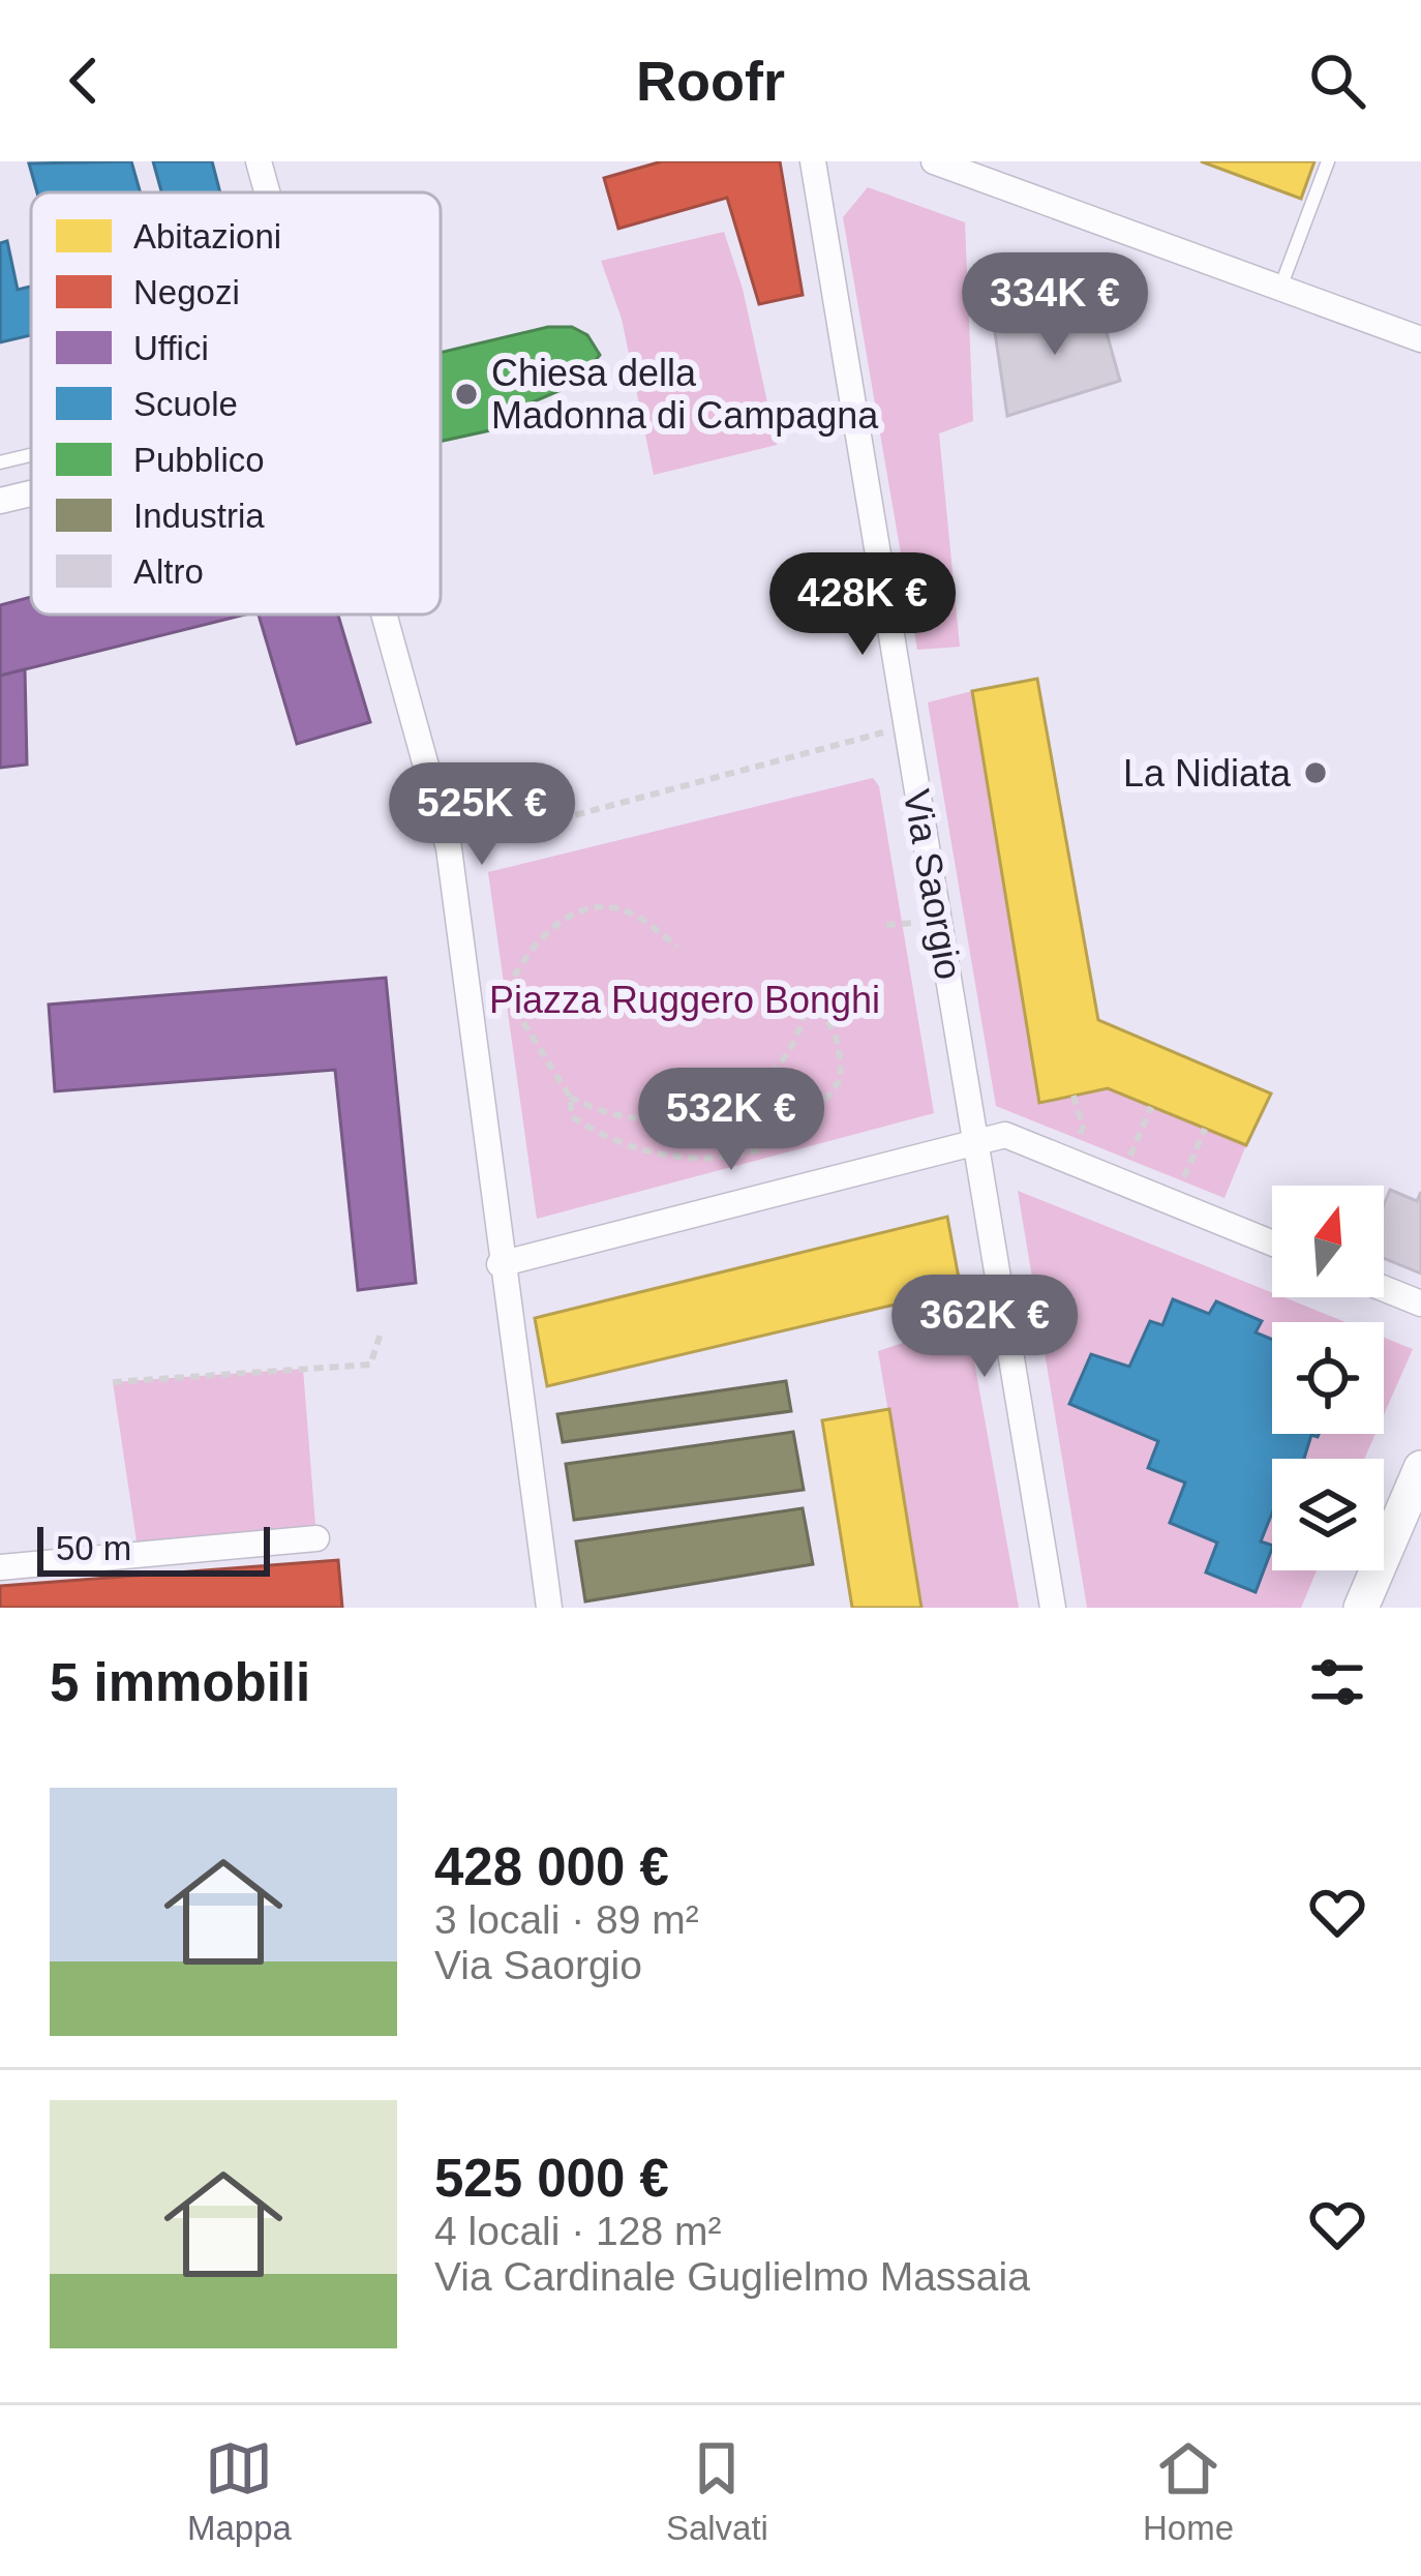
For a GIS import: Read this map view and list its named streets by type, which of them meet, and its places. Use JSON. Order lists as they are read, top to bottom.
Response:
{
  "streets": {
    "street": ["Via Saorgio"]
  },
  "parks": ["Piazza Ruggero Bonghi"],
  "places": ["Chiesa della Madonna di Campagna", "La Nidiata"],
  "legend": [
    "Abitazioni",
    "Negozi",
    "Uffici",
    "Scuole",
    "Pubblico",
    "Industria",
    "Altro"
  ],
  "scale_bar": "50 m",
  "north": "top",
  "page": {
    "header": "Roofr",
    "price": [
      "334K €",
      "428K €",
      "525K €",
      "532K €",
      "362K €"
    ],
    "scale": "50 m",
    "heading": "5 immobili",
    "list": [
      {
        "name": "428 000 €",
        "note": "3 locali · 89 m² · Via Saorgio"
      },
      {
        "name": "525 000 €",
        "note": "4 locali · 128 m² · Via Cardinale Guglielmo Massaia"
      }
    ],
    "tabs": ["Mappa", "Salvati", "Home"]
  }
}
